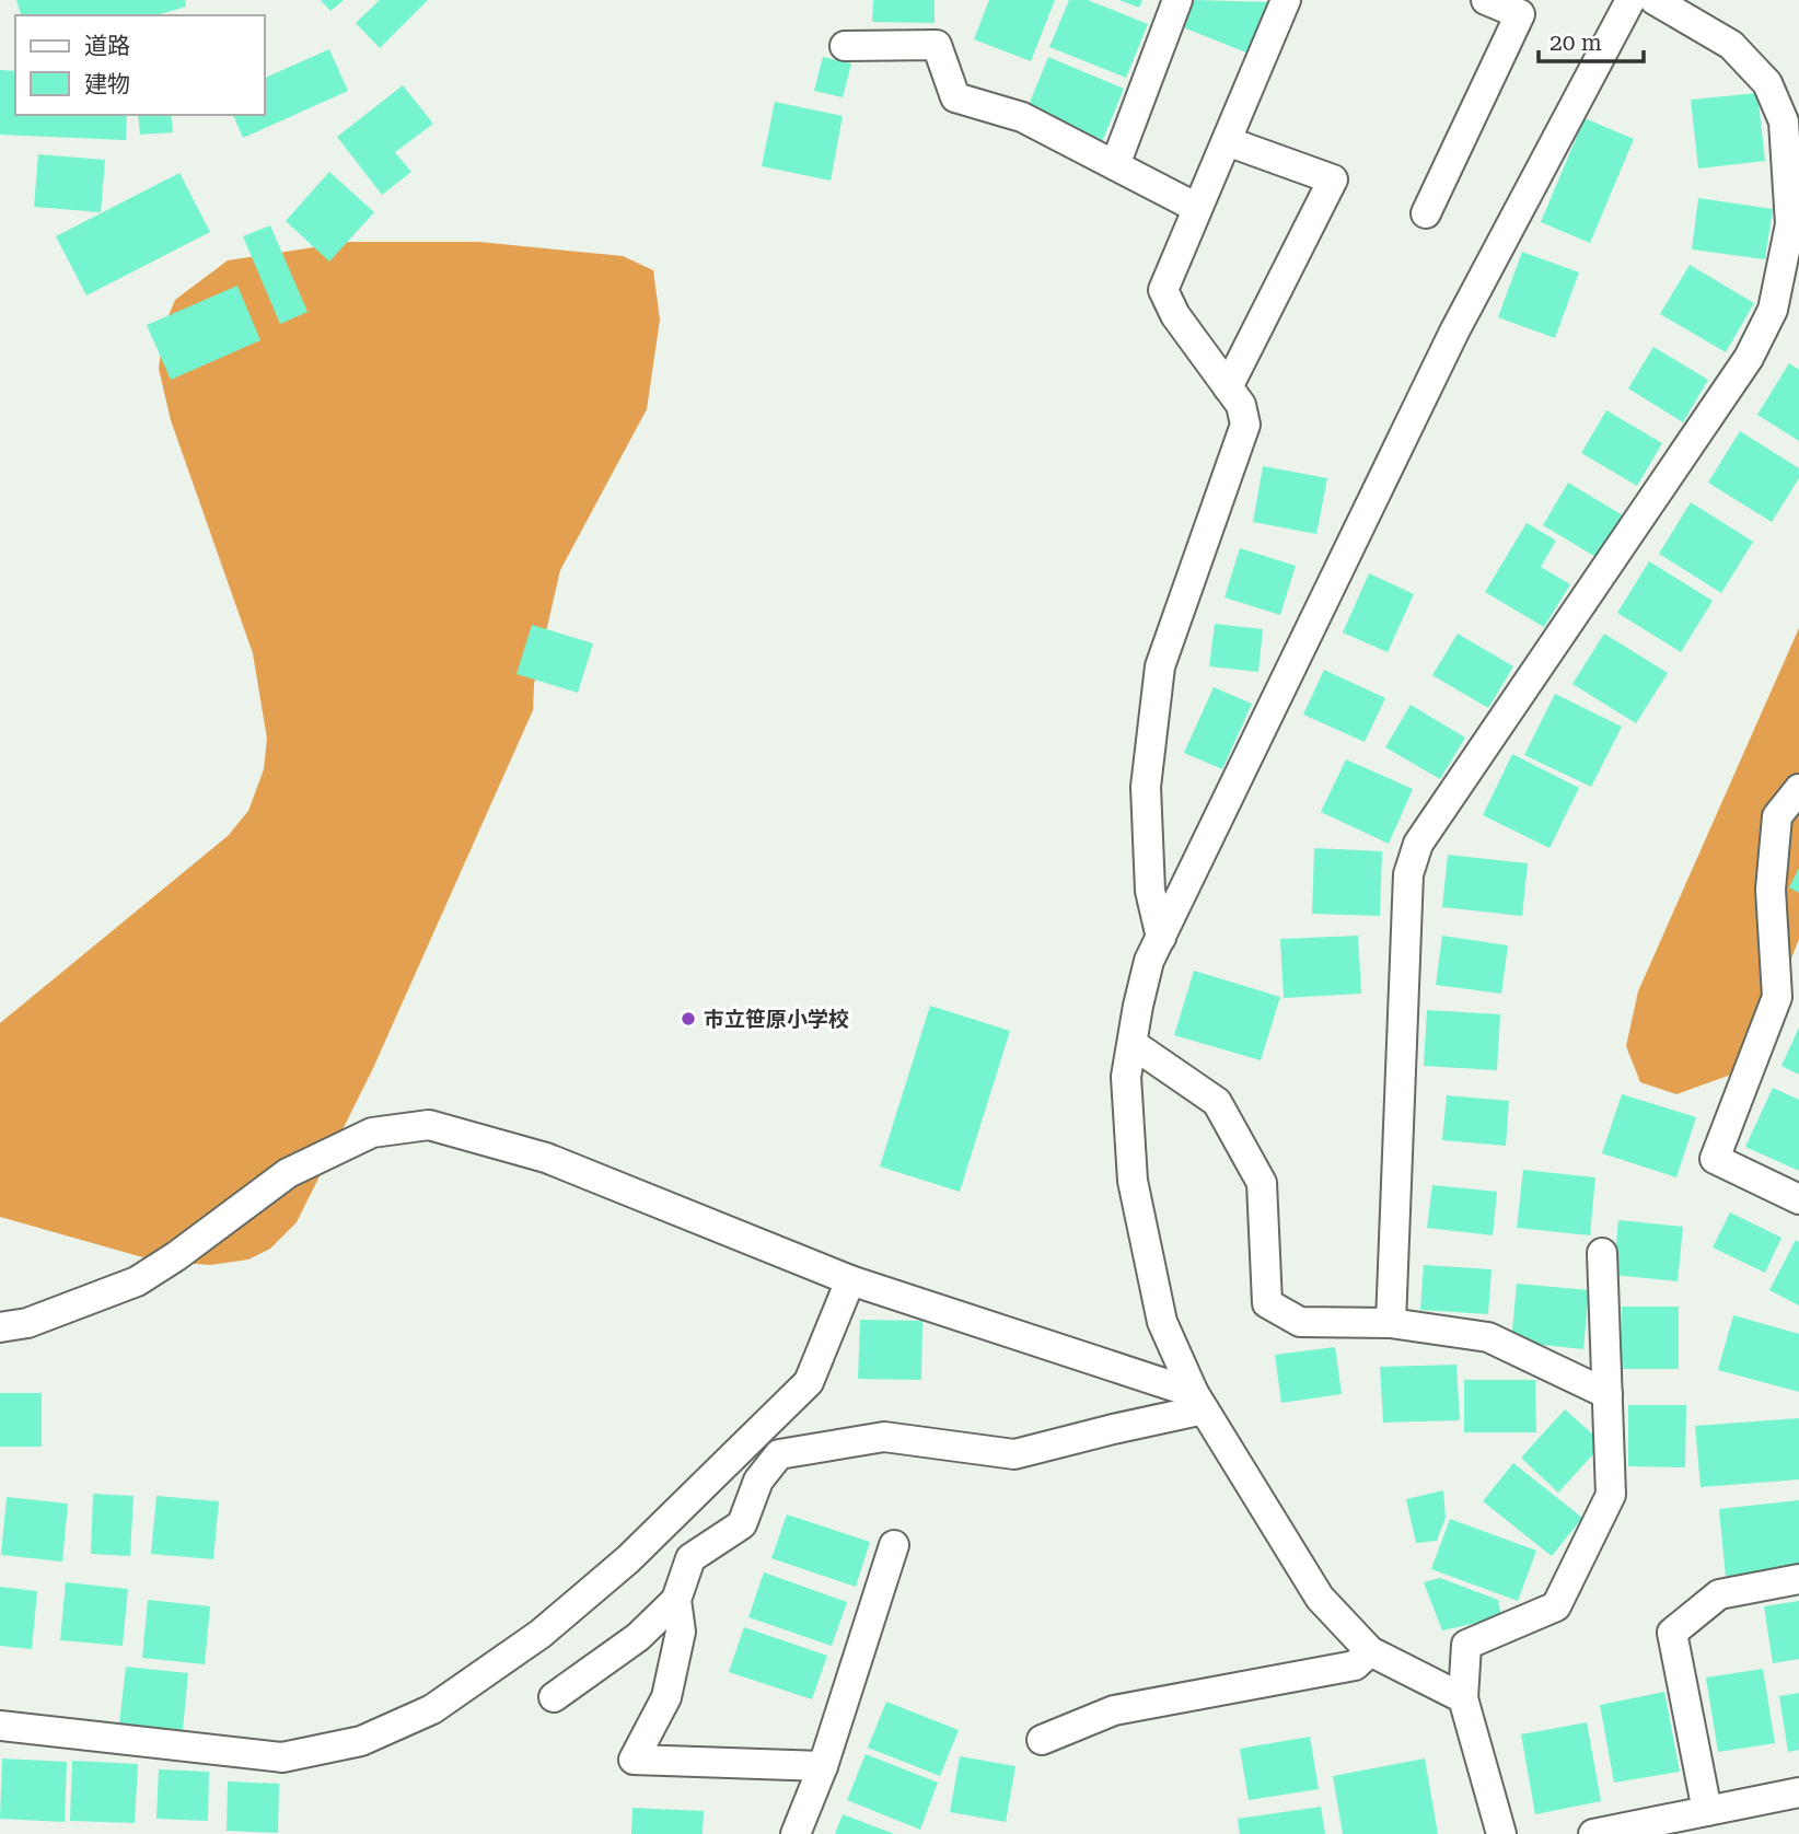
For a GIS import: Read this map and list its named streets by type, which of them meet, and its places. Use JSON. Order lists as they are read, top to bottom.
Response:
{
  "places": ["市立笹原小学校"],
  "legend": ["道路", "建物"],
  "scale_bar": "20 m"
}
